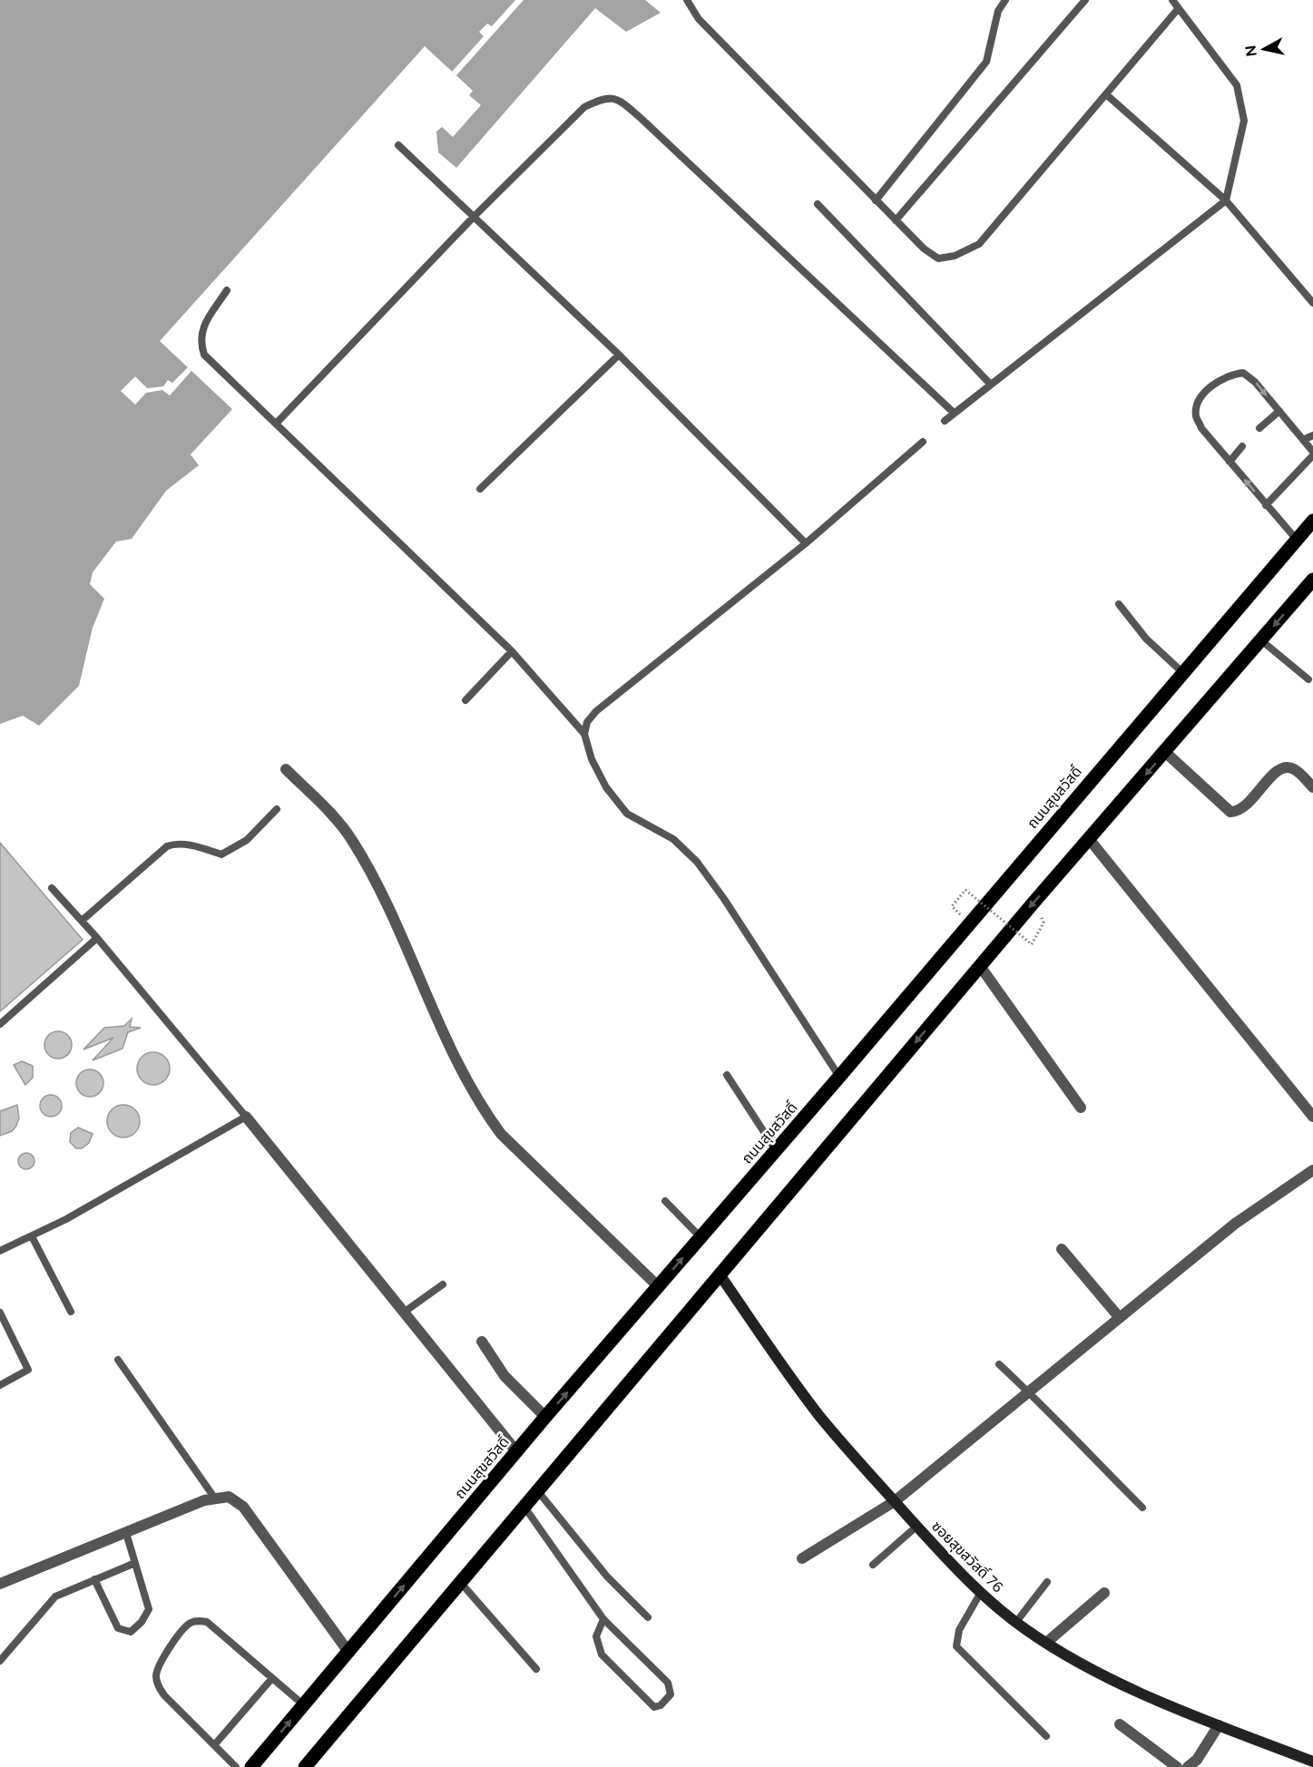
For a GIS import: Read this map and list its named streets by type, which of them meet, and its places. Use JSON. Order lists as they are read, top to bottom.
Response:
{
  "streets": {
    "main road": ["ถนนสุขสวัสดิ์"],
    "street": ["ซอยสุขสวัสดิ์ 76"]
  },
  "north": "left"
}
